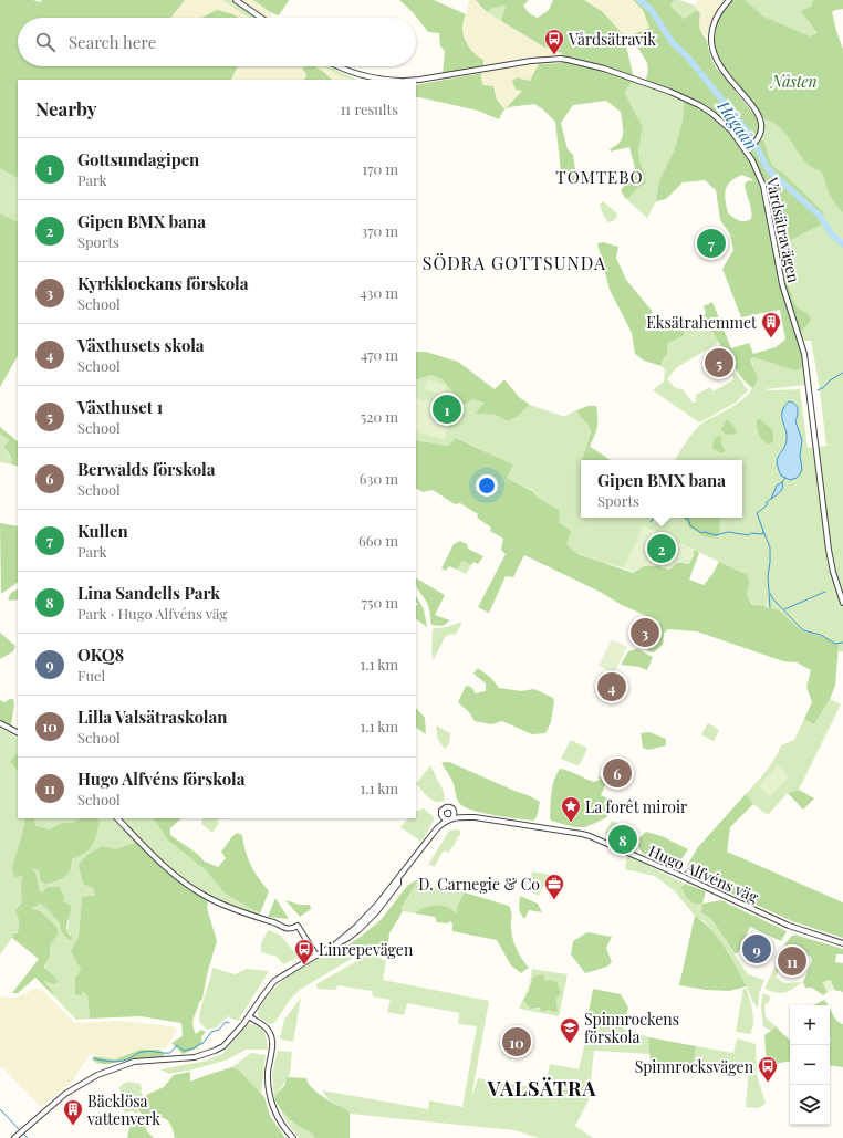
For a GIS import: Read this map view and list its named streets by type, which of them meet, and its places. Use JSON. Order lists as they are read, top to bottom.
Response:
{
  "streets": {
    "street": ["Vårdsätravägen", "Hugo Alfvéns väg"]
  },
  "districts": ["TOMTEBO", "SÖDRA GOTTSUNDA", "VALSÄTRA"],
  "water": ["Hågaån"],
  "parks": ["Nåsten"],
  "places": {
    "bus stop": ["Vårdsätravik", "Linrepevägen", "Spinnrocksvägen"],
    "building": ["Eksätrahemmet", "Bäcklösa vattenverk"],
    "place": ["La forêt miroir"],
    "office": ["D. Carnegie & Co"],
    "school or university": ["Spinnrockens förskola"]
  },
  "page": {
    "search": "Search here",
    "heading": ["Nearby", "11 results"],
    "list": [
      {
        "mark": "1",
        "name": "Gottsundagipen",
        "note": "Park",
        "value": "170 m"
      },
      {
        "mark": "2",
        "name": "Gipen BMX bana",
        "note": "Sports",
        "value": "370 m"
      },
      {
        "mark": "3",
        "name": "Kyrkklockans förskola",
        "note": "School",
        "value": "430 m"
      },
      {
        "mark": "4",
        "name": "Växthusets skola",
        "note": "School",
        "value": "470 m"
      },
      {
        "mark": "5",
        "name": "Växthuset 1",
        "note": "School",
        "value": "520 m"
      },
      {
        "mark": "6",
        "name": "Berwalds förskola",
        "note": "School",
        "value": "630 m"
      },
      {
        "mark": "7",
        "name": "Kullen",
        "note": "Park",
        "value": "660 m"
      },
      {
        "mark": "8",
        "name": "Lina Sandells Park",
        "note": "Park · Hugo Alfvéns väg",
        "value": "750 m"
      },
      {
        "mark": "9",
        "name": "OKQ8",
        "note": "Fuel",
        "value": "1.1 km"
      },
      {
        "mark": "10",
        "name": "Lilla Valsätraskolan",
        "note": "School",
        "value": "1.1 km"
      },
      {
        "mark": "11",
        "name": "Hugo Alfvéns förskola",
        "note": "School",
        "value": "1.1 km"
      }
    ],
    "pins": [
      "7",
      "5",
      "1",
      "2",
      "3",
      "4",
      "6",
      "8",
      "9",
      "11",
      "10"
    ],
    "popup": ["Gipen BMX bana", "Sports"],
    "map_buttons": ["+", "−"]
  }
}
